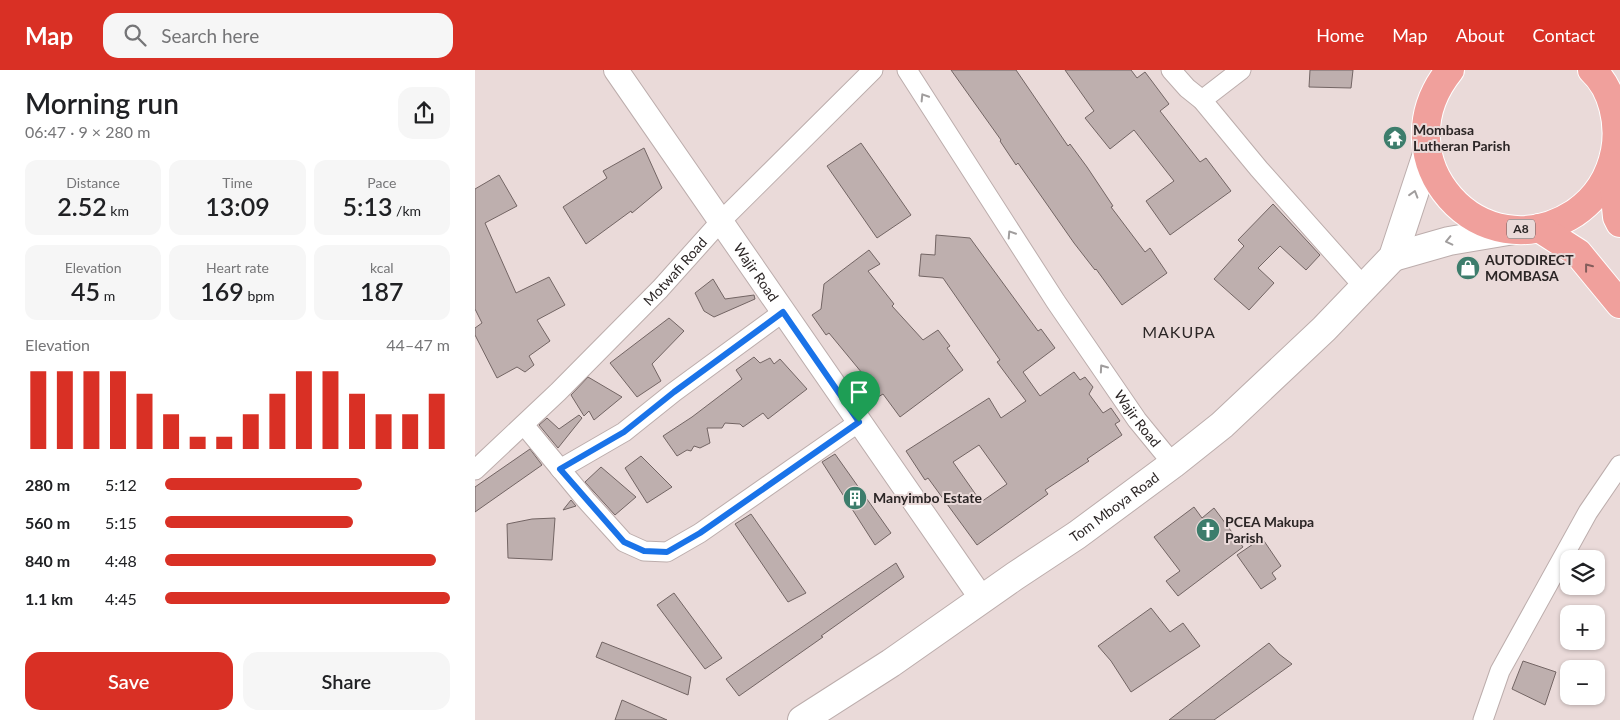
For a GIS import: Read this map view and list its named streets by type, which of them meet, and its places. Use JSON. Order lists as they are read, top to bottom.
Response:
{
  "streets": {
    "highway": ["A8"],
    "main road": ["Tom Mboya Road"],
    "street": ["Motwafi Road", "Wajir Road"]
  },
  "crossings": [
    ["Motwafi Road", "Wajir Road"],
    ["Wajir Road", "Tom Mboya Road"]
  ],
  "one_way": ["Wajir Road"],
  "districts": ["MAKUPA"],
  "places": {
    "temple": ["Mombasa Lutheran Parish"],
    "shop": ["AUTODIRECT MOMBASA"],
    "building": ["Manyimbo Estate"],
    "church": ["PCEA Makupa Parish"]
  },
  "page": {
    "header": "Map",
    "search": "Search here",
    "nav": [
      "Home",
      "Map",
      "About",
      "Contact"
    ],
    "heading": ["Morning run", "06:47 · 9 × 280 m"],
    "stats": [
      ["Distance", "2.52 km"],
      ["Time", "13:09"],
      ["Pace", "5:13 /km"],
      ["Elevation", "45 m"],
      ["Heart rate", "169 bpm"],
      ["kcal", "187"]
    ],
    "chart": ["Elevation", "44–47 m"],
    "list": [
      {
        "name": "280 m",
        "note": "5:12"
      },
      {
        "name": "560 m",
        "note": "5:15"
      },
      {
        "name": "840 m",
        "note": "4:48"
      },
      {
        "name": "1.1 km",
        "note": "4:45"
      }
    ],
    "map_buttons": ["+", "−"],
    "buttons": ["Save", "Share"]
  }
}
